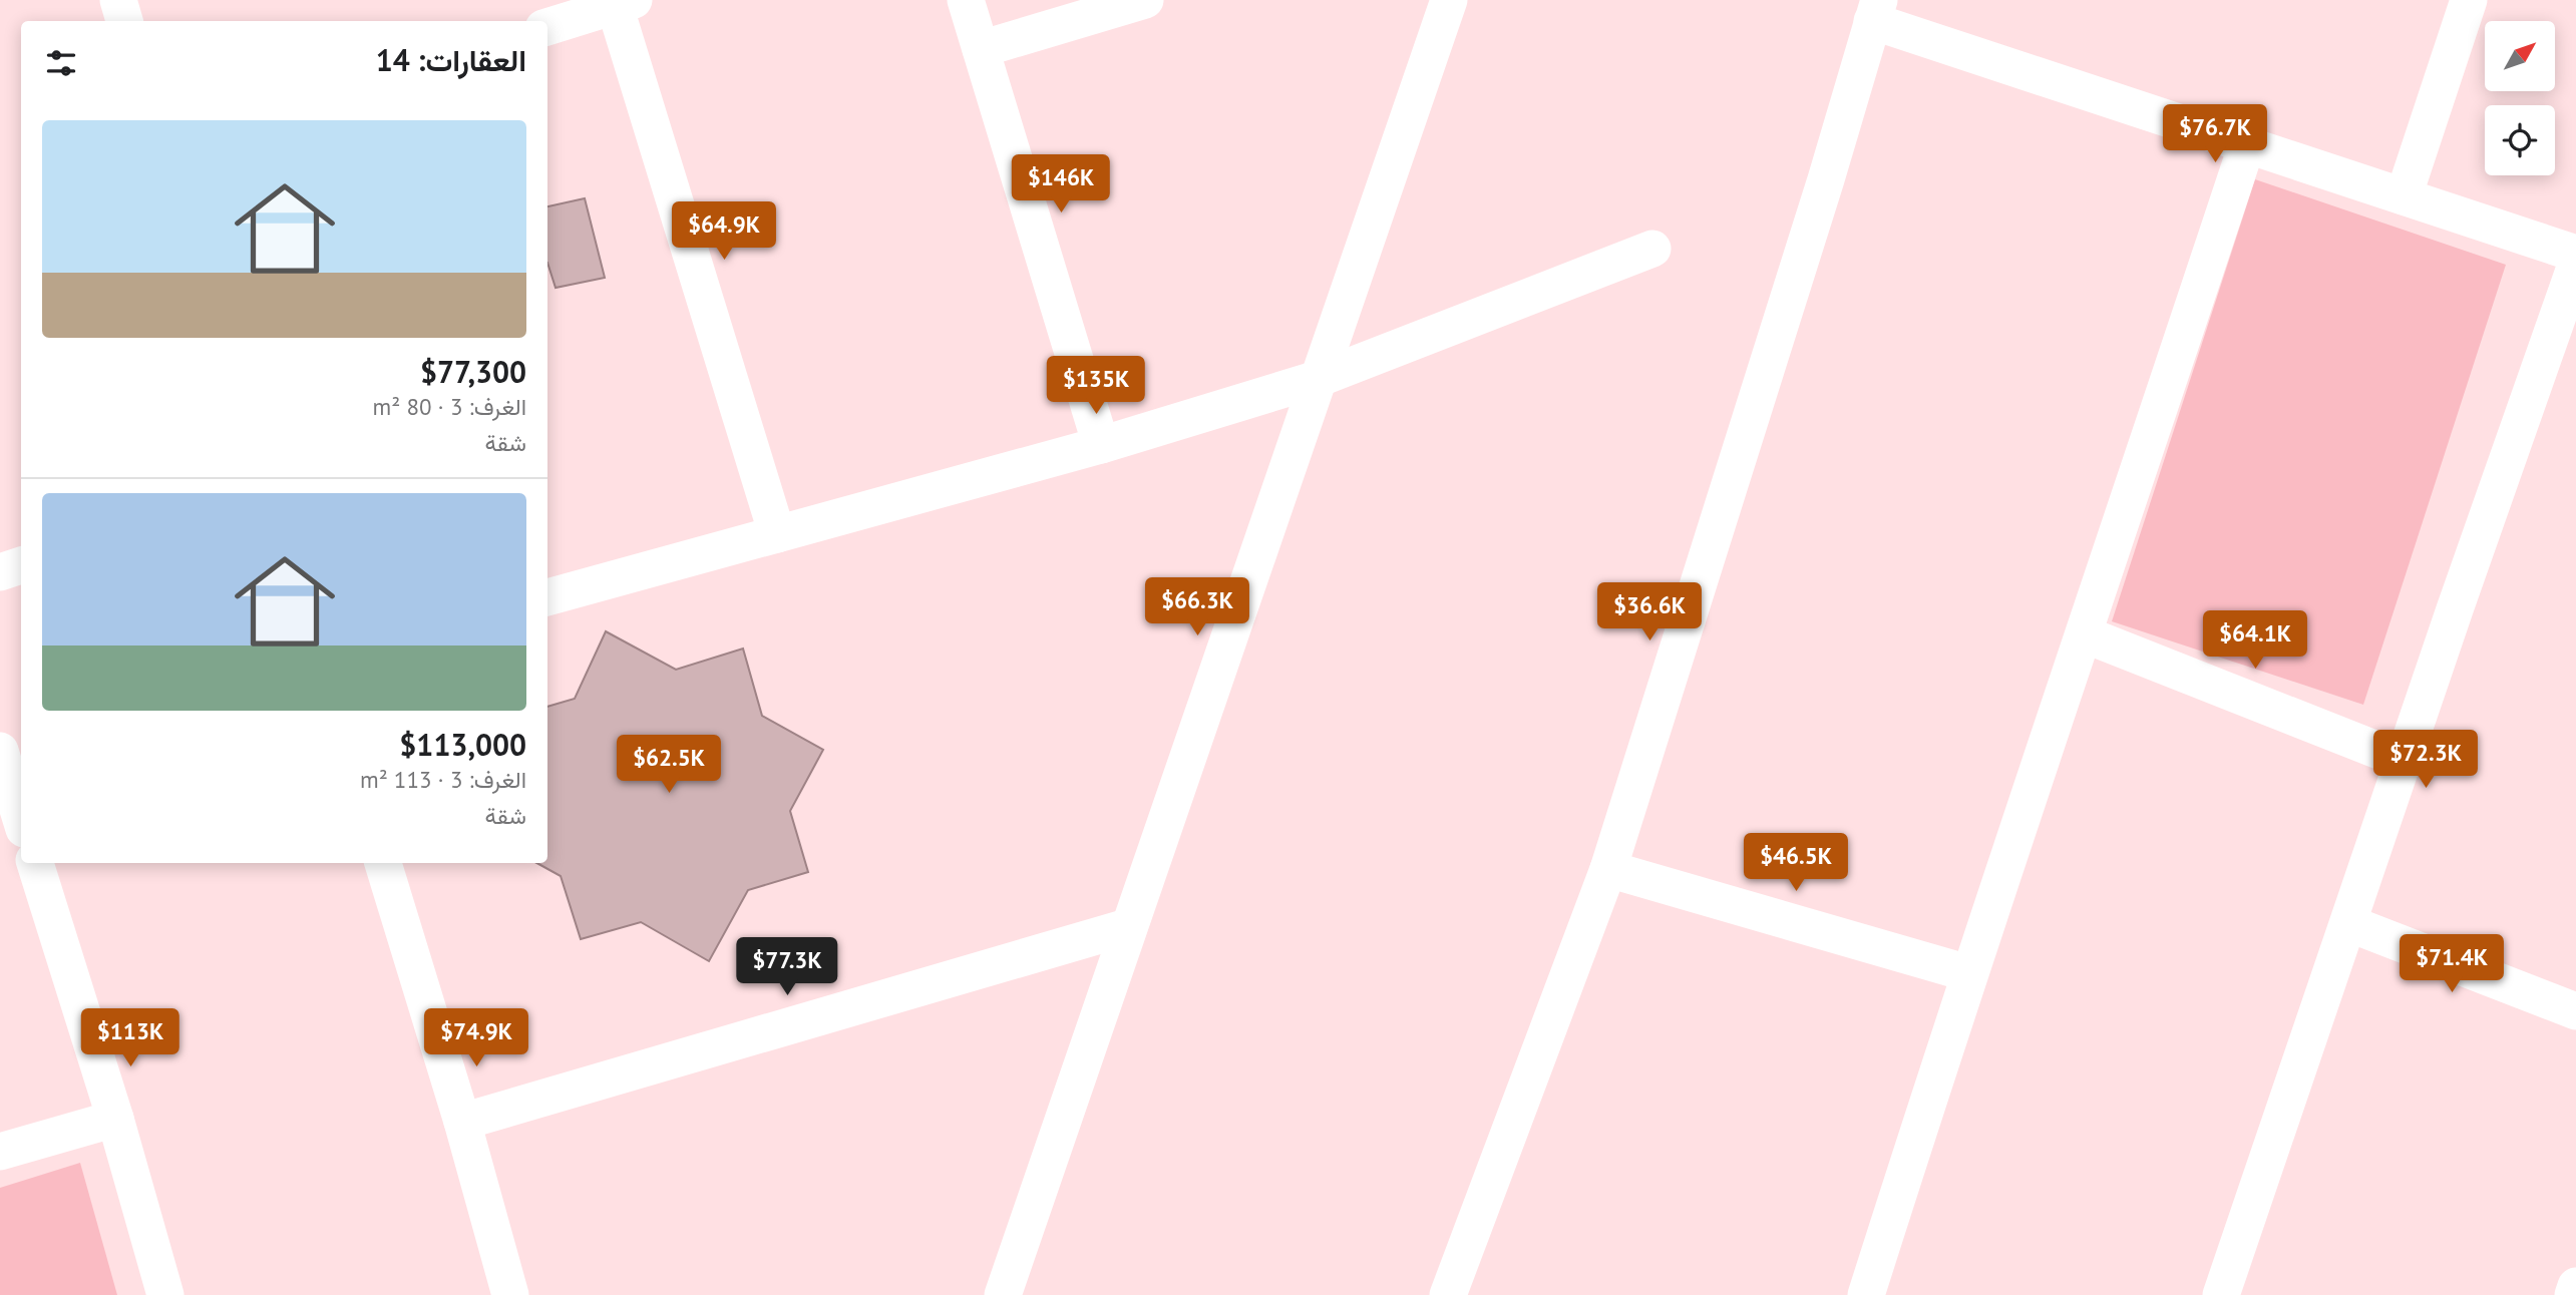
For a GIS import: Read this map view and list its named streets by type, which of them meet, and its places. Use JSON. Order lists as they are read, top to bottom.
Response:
{
  "north": "top right",
  "page": {
    "heading": "العقارات: 14",
    "price": [
      "$76.7K",
      "$146K",
      "$64.9K",
      "$135K",
      "$66.3K",
      "$36.6K",
      "$64.1K",
      "$72.3K",
      "$62.5K",
      "$46.5K",
      "$71.4K",
      "$77.3K",
      "$113K",
      "$74.9K"
    ],
    "list": [
      {
        "name": "$77,300",
        "note": "الغرف: 3 · 80 m² · شقة"
      },
      {
        "name": "$113,000",
        "note": "الغرف: 3 · 113 m² · شقة"
      }
    ]
  }
}
